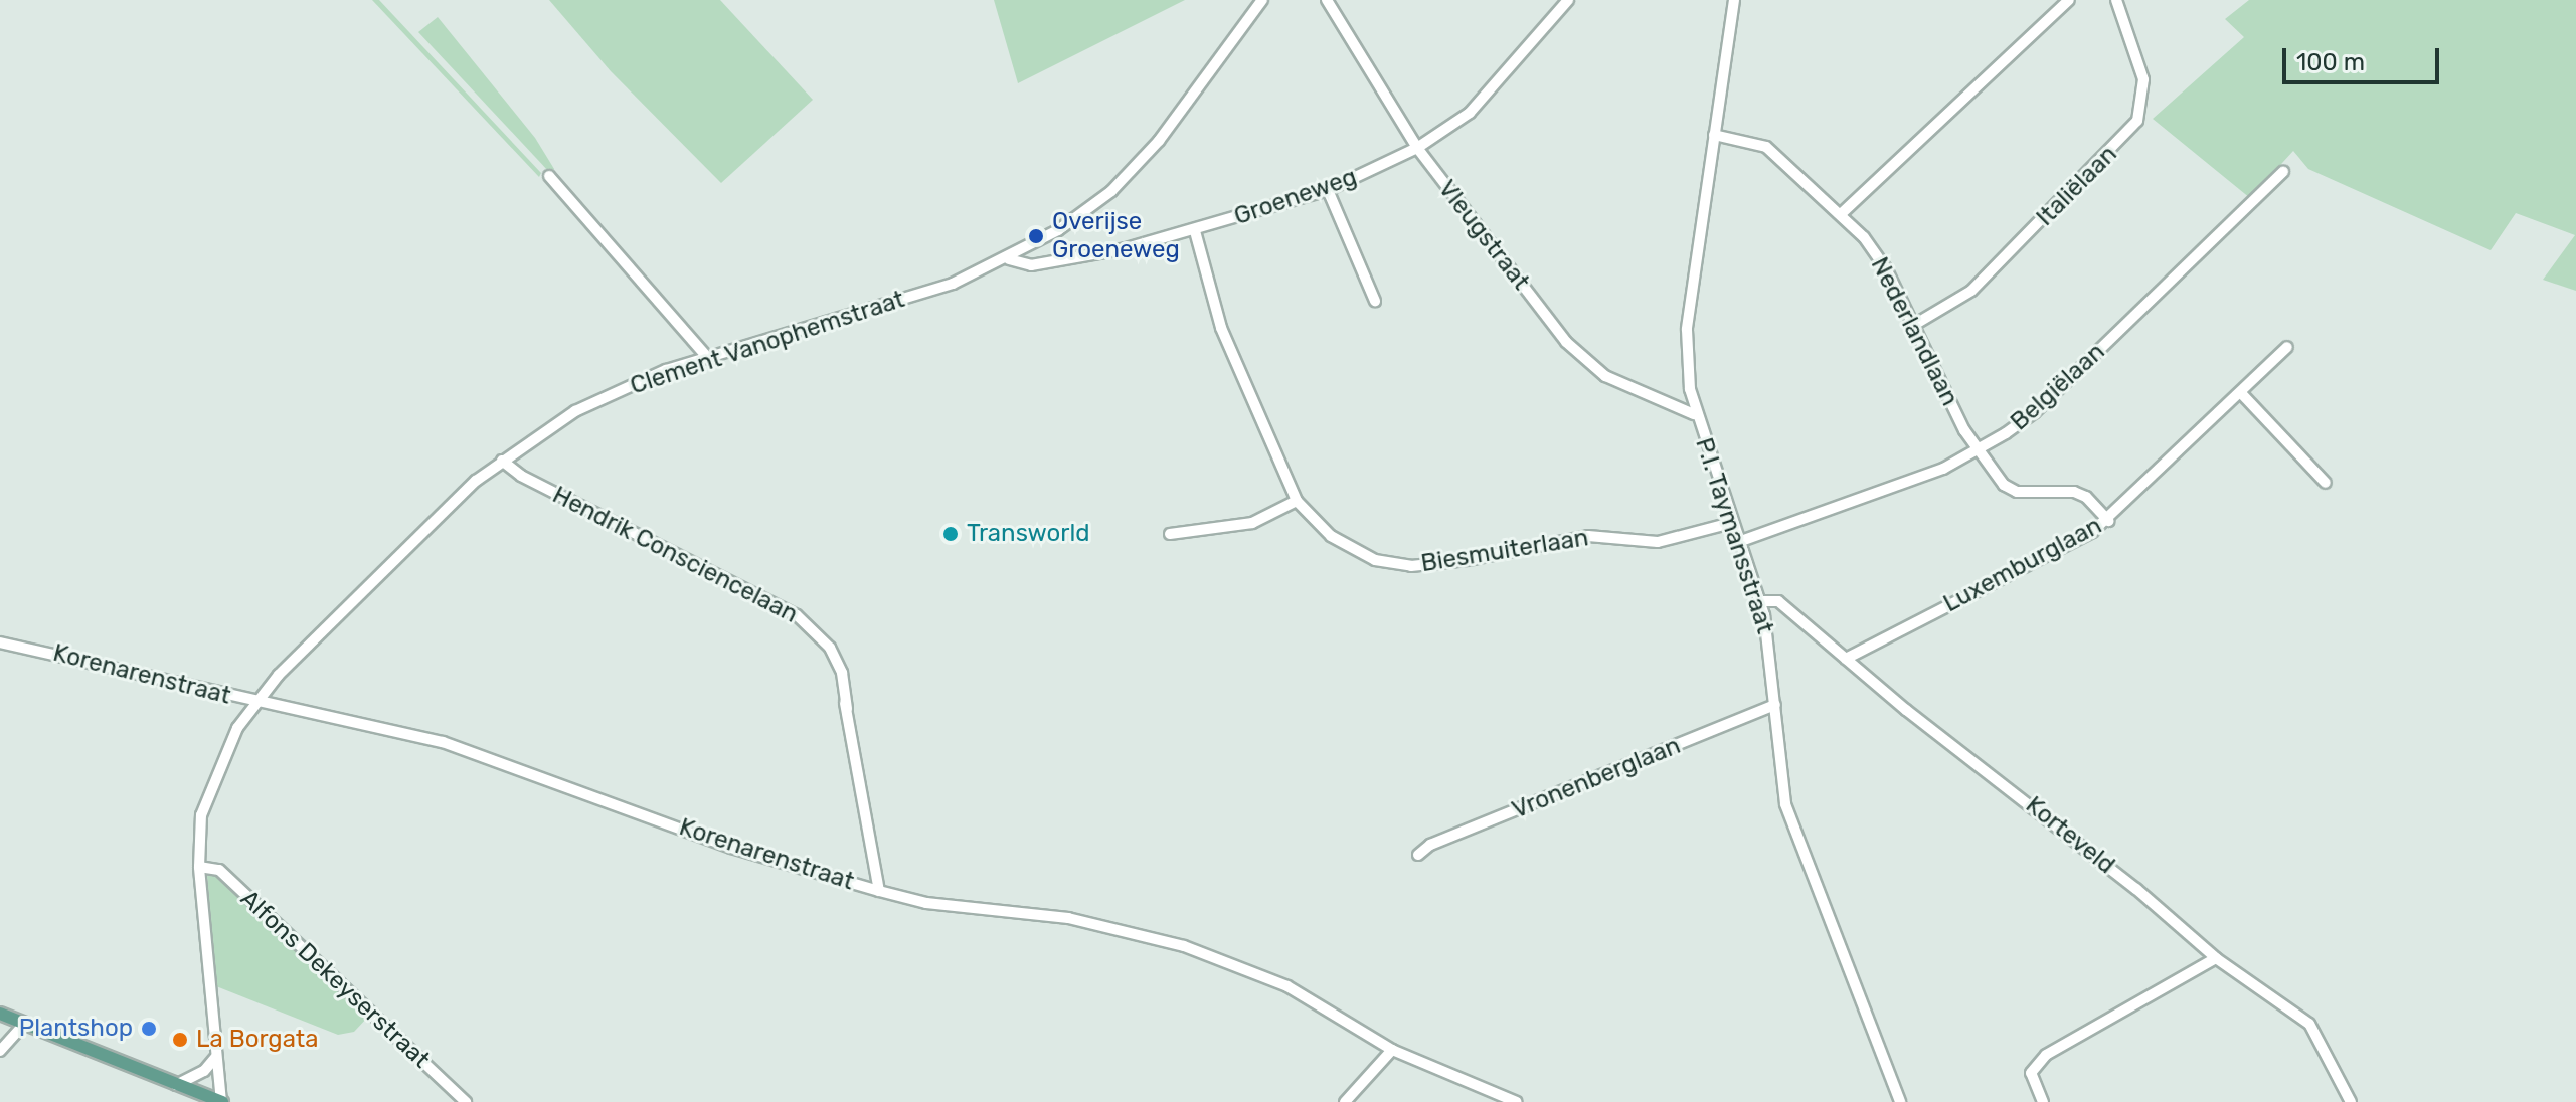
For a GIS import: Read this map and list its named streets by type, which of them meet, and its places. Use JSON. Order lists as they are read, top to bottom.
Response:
{
  "streets": {
    "street": [
      "Italiëlaan",
      "Groeneweg",
      "Vleugstraat",
      "Nederlandlaan",
      "Clement Vanophemstraat",
      "Belgiëlaan",
      "P.I. Taymansstraat",
      "Biesmuiterlaan",
      "Hendrik Consciencelaan",
      "Luxemburglaan",
      "Korenarenstraat",
      "Vronenberglaan",
      "Korteveld",
      "Alfons Dekeyserstraat"
    ]
  },
  "crossings": [
    ["Italiëlaan", "Nederlandlaan"],
    ["Groeneweg", "Vleugstraat"],
    ["Groeneweg", "Clement Vanophemstraat"],
    ["Groeneweg", "Biesmuiterlaan"],
    ["Vleugstraat", "P.I. Taymansstraat"],
    ["Nederlandlaan", "Belgiëlaan"],
    ["Nederlandlaan", "P.I. Taymansstraat"],
    ["Nederlandlaan", "Luxemburglaan"],
    ["Clement Vanophemstraat", "Hendrik Consciencelaan"],
    ["Clement Vanophemstraat", "Korenarenstraat"],
    ["Clement Vanophemstraat", "Alfons Dekeyserstraat"],
    ["Belgiëlaan", "P.I. Taymansstraat"],
    ["P.I. Taymansstraat", "Biesmuiterlaan"],
    ["P.I. Taymansstraat", "Vronenberglaan"],
    ["P.I. Taymansstraat", "Korteveld"],
    ["Hendrik Consciencelaan", "Korenarenstraat"],
    ["Luxemburglaan", "Korteveld"]
  ],
  "places": [
    "Overijse Groeneweg",
    "Transworld",
    "Plantshop",
    "La Borgata"
  ],
  "scale_bar": "100 m"
}
